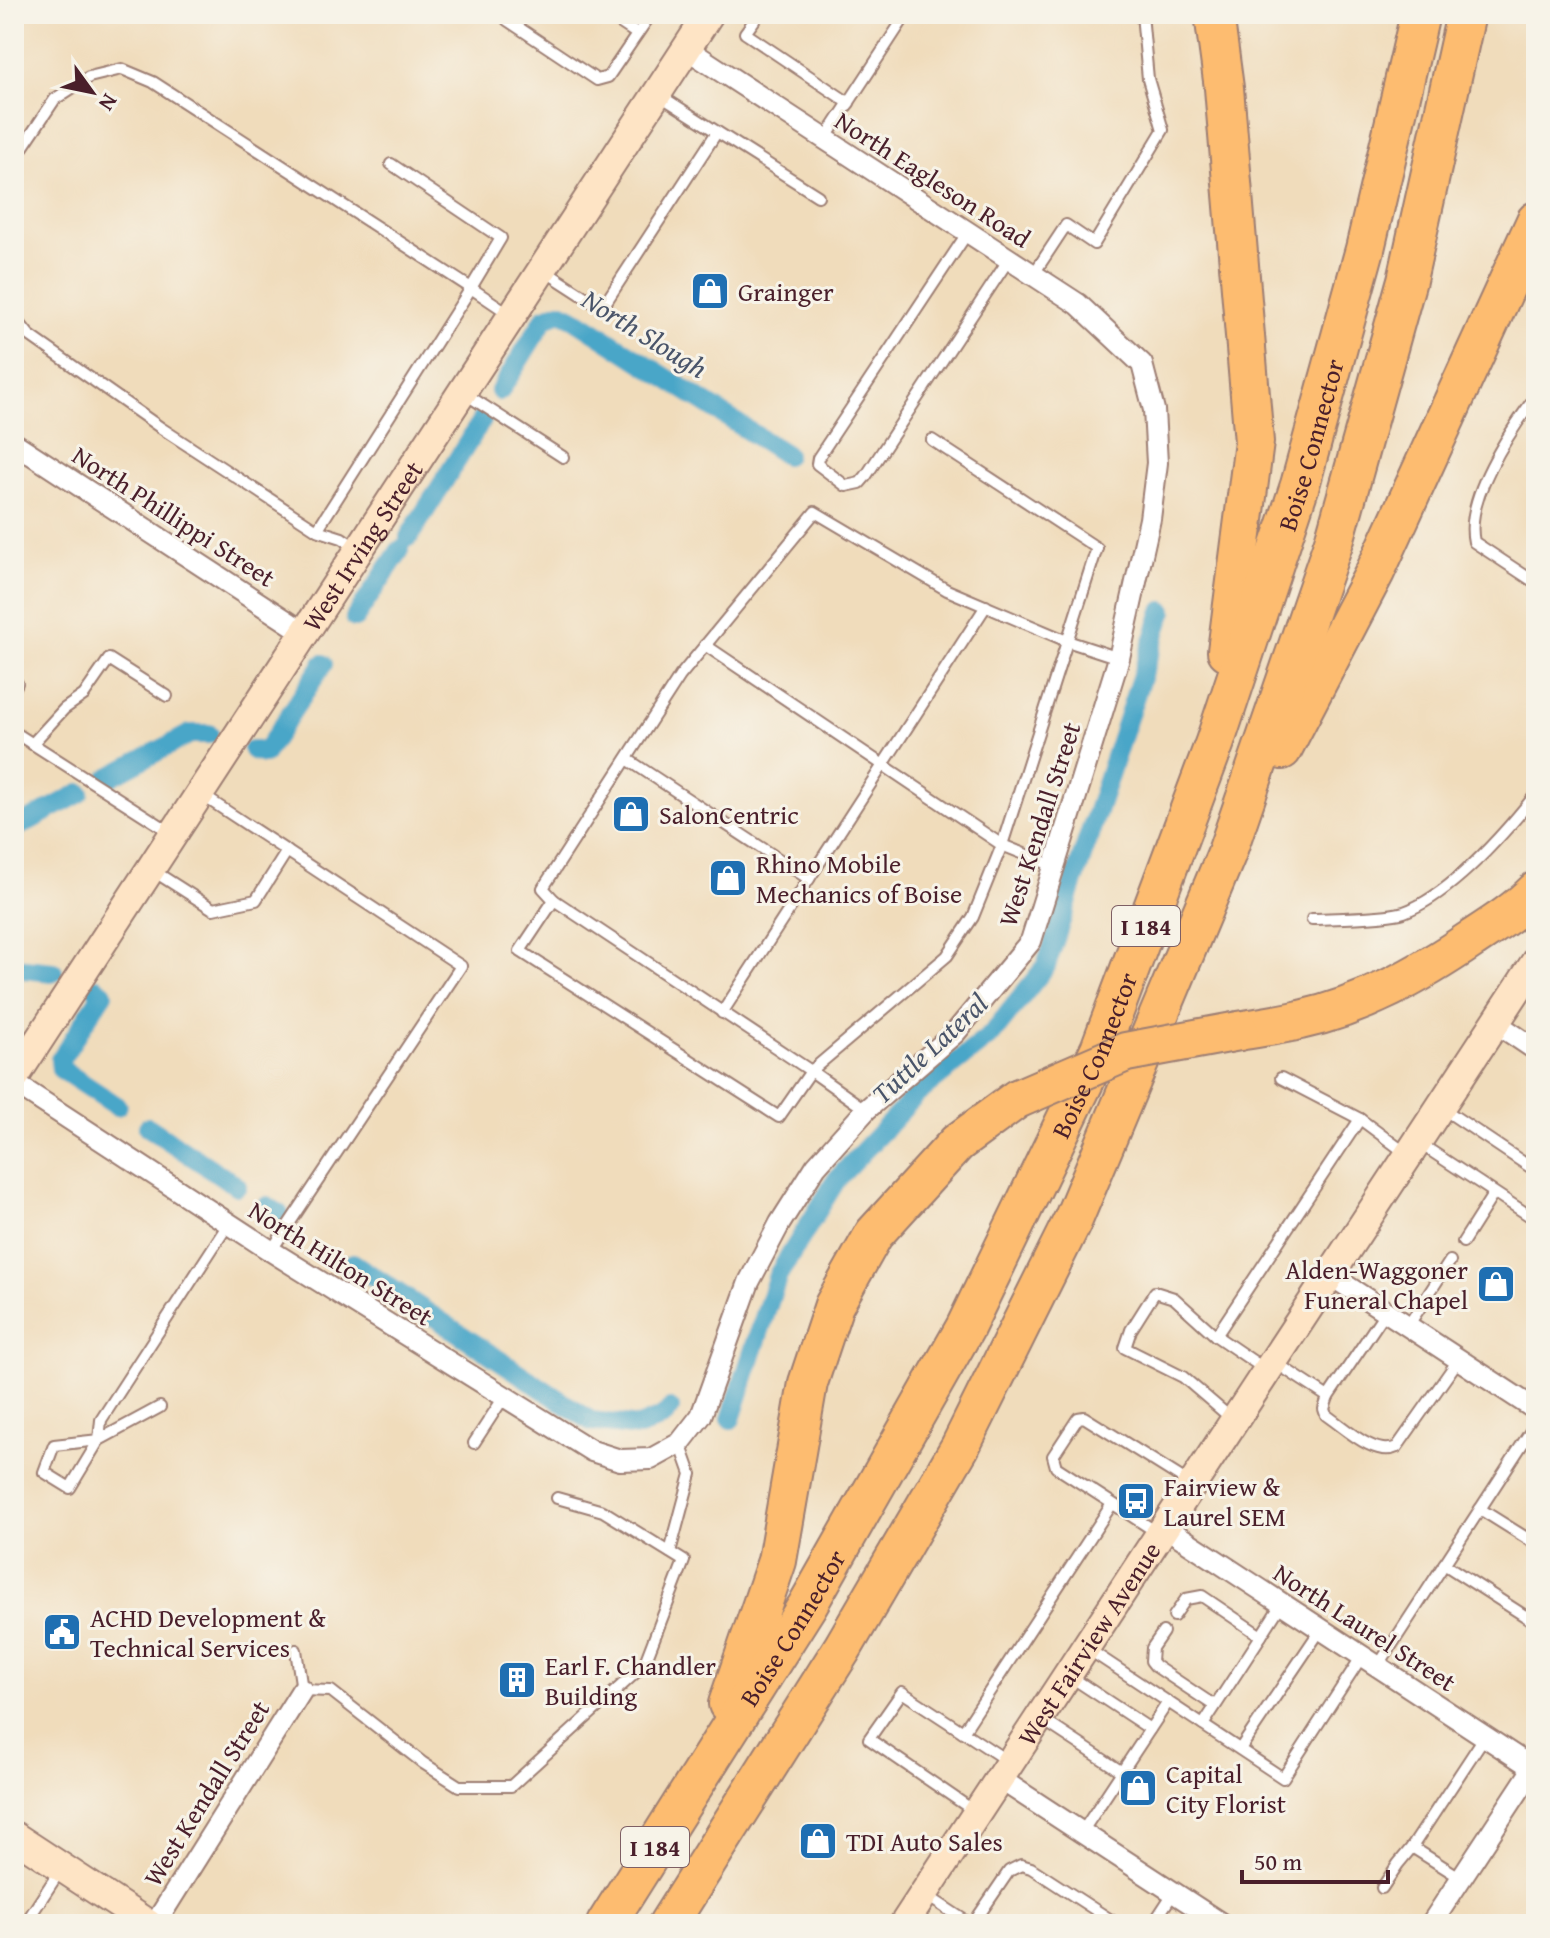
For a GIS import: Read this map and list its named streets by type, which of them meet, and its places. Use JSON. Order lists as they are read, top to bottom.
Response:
{
  "streets": {
    "highway": ["Boise Connector", "I 184"],
    "main road": ["West Irving Street", "West Fairview Avenue"],
    "street": [
      "North Eagleson Road",
      "North Phillippi Street",
      "West Kendall Street",
      "North Hilton Street",
      "North Laurel Street"
    ]
  },
  "crossings": [
    ["North Eagleson Road", "West Irving Street"],
    ["North Eagleson Road", "West Kendall Street"],
    ["North Phillippi Street", "West Irving Street"],
    ["West Irving Street", "North Hilton Street"],
    ["West Kendall Street", "North Hilton Street"],
    ["North Laurel Street", "West Fairview Avenue"]
  ],
  "water": ["North Slough", "Tuttle Lateral"],
  "places": {
    "shop": [
      "Grainger",
      "SalonCentric",
      "Rhino Mobile Mechanics of Boise",
      "Alden-Waggoner Funeral Chapel",
      "Capital City Florist",
      "TDI Auto Sales"
    ],
    "bus stop": ["Fairview & Laurel SEM"],
    "public building": ["ACHD Development & Technical Services"],
    "building": ["Earl F. Chandler Building"]
  },
  "scale_bar": "50 m",
  "north": "bottom right"
}
